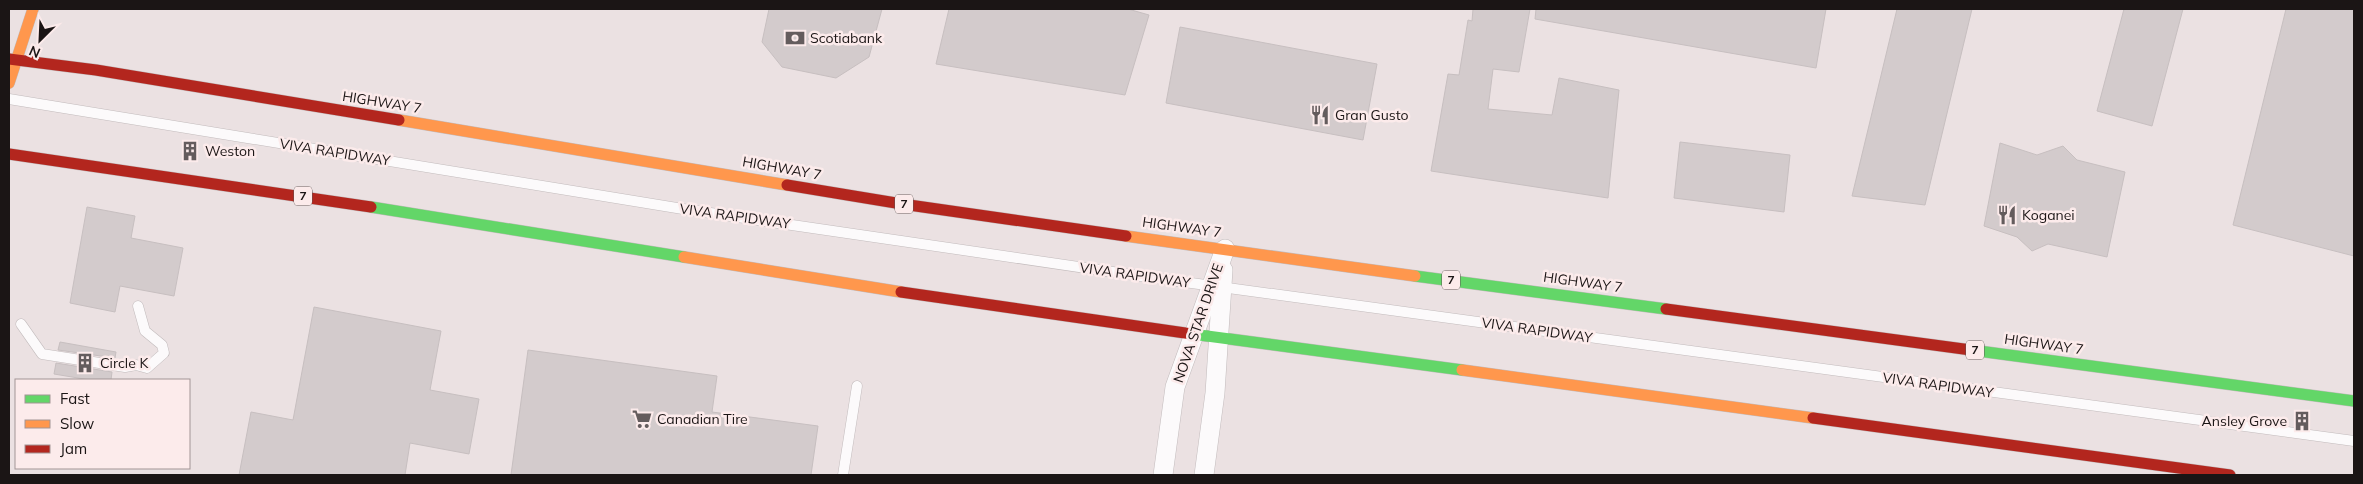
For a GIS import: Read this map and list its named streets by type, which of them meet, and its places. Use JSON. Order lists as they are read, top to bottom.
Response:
{
  "streets": {
    "main road": ["HIGHWAY 7", "7"],
    "street": ["NOVA STAR DRIVE"],
    "lane": ["VIVA RAPIDWAY"]
  },
  "crossings": [
    ["HIGHWAY 7", "NOVA STAR DRIVE"],
    ["VIVA RAPIDWAY", "NOVA STAR DRIVE"],
    ["7", "NOVA STAR DRIVE"]
  ],
  "places": {
    "bank": ["Scotiabank"],
    "restaurant": ["Gran Gusto", "Koganei"],
    "building": ["Weston", "Circle K", "Ansley Grove"],
    "supermarket": ["Canadian Tire"]
  },
  "legend": ["Fast", "Slow", "Jam"],
  "north": "bottom left"
}
